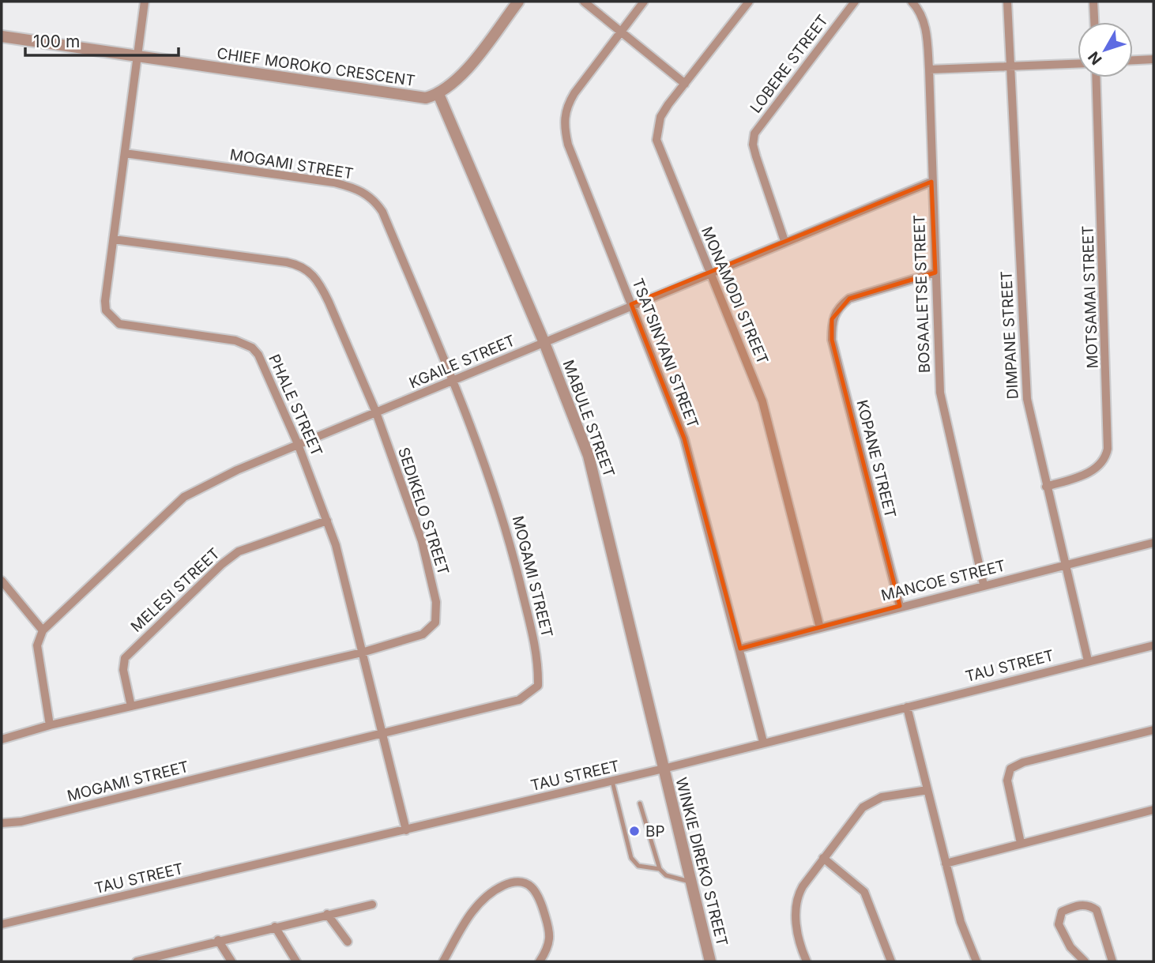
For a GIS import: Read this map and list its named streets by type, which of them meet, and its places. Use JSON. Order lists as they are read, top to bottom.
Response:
{
  "streets": {
    "street": [
      "LOBERE STREET",
      "CHIEF MOROKO CRESCENT",
      "MOGAMI STREET",
      "BOSAALETSE STREET",
      "MONAMODI STREET",
      "MOTSAMAI STREET",
      "DIMPANE STREET",
      "TSATSINYANI STREET",
      "KGAILE STREET",
      "PHALE STREET",
      "MABULE STREET",
      "KOPANE STREET",
      "SEDIKELO STREET",
      "MANCOE STREET",
      "MELESI STREET",
      "TAU STREET",
      "WINKIE DIREKO STREET"
    ]
  },
  "crossings": [
    ["LOBERE STREET", "KGAILE STREET"],
    ["CHIEF MOROKO CRESCENT", "PHALE STREET"],
    ["CHIEF MOROKO CRESCENT", "MABULE STREET"],
    ["MOGAMI STREET", "KGAILE STREET"],
    ["MOGAMI STREET", "PHALE STREET"],
    ["BOSAALETSE STREET", "KGAILE STREET"],
    ["BOSAALETSE STREET", "KOPANE STREET"],
    ["BOSAALETSE STREET", "MANCOE STREET"],
    ["MONAMODI STREET", "KGAILE STREET"],
    ["MONAMODI STREET", "MANCOE STREET"],
    ["MOTSAMAI STREET", "DIMPANE STREET"],
    ["DIMPANE STREET", "MANCOE STREET"],
    ["DIMPANE STREET", "TAU STREET"],
    ["TSATSINYANI STREET", "KGAILE STREET"],
    ["TSATSINYANI STREET", "MANCOE STREET"],
    ["TSATSINYANI STREET", "TAU STREET"],
    ["KGAILE STREET", "PHALE STREET"],
    ["KGAILE STREET", "MABULE STREET"],
    ["KGAILE STREET", "SEDIKELO STREET"],
    ["PHALE STREET", "SEDIKELO STREET"],
    ["PHALE STREET", "MELESI STREET"],
    ["PHALE STREET", "TAU STREET"],
    ["MABULE STREET", "TAU STREET"],
    ["MABULE STREET", "WINKIE DIREKO STREET"],
    ["KOPANE STREET", "MANCOE STREET"],
    ["SEDIKELO STREET", "MELESI STREET"],
    ["TAU STREET", "WINKIE DIREKO STREET"]
  ],
  "places": ["BP"],
  "scale_bar": "100 m",
  "north": "bottom left"
}
